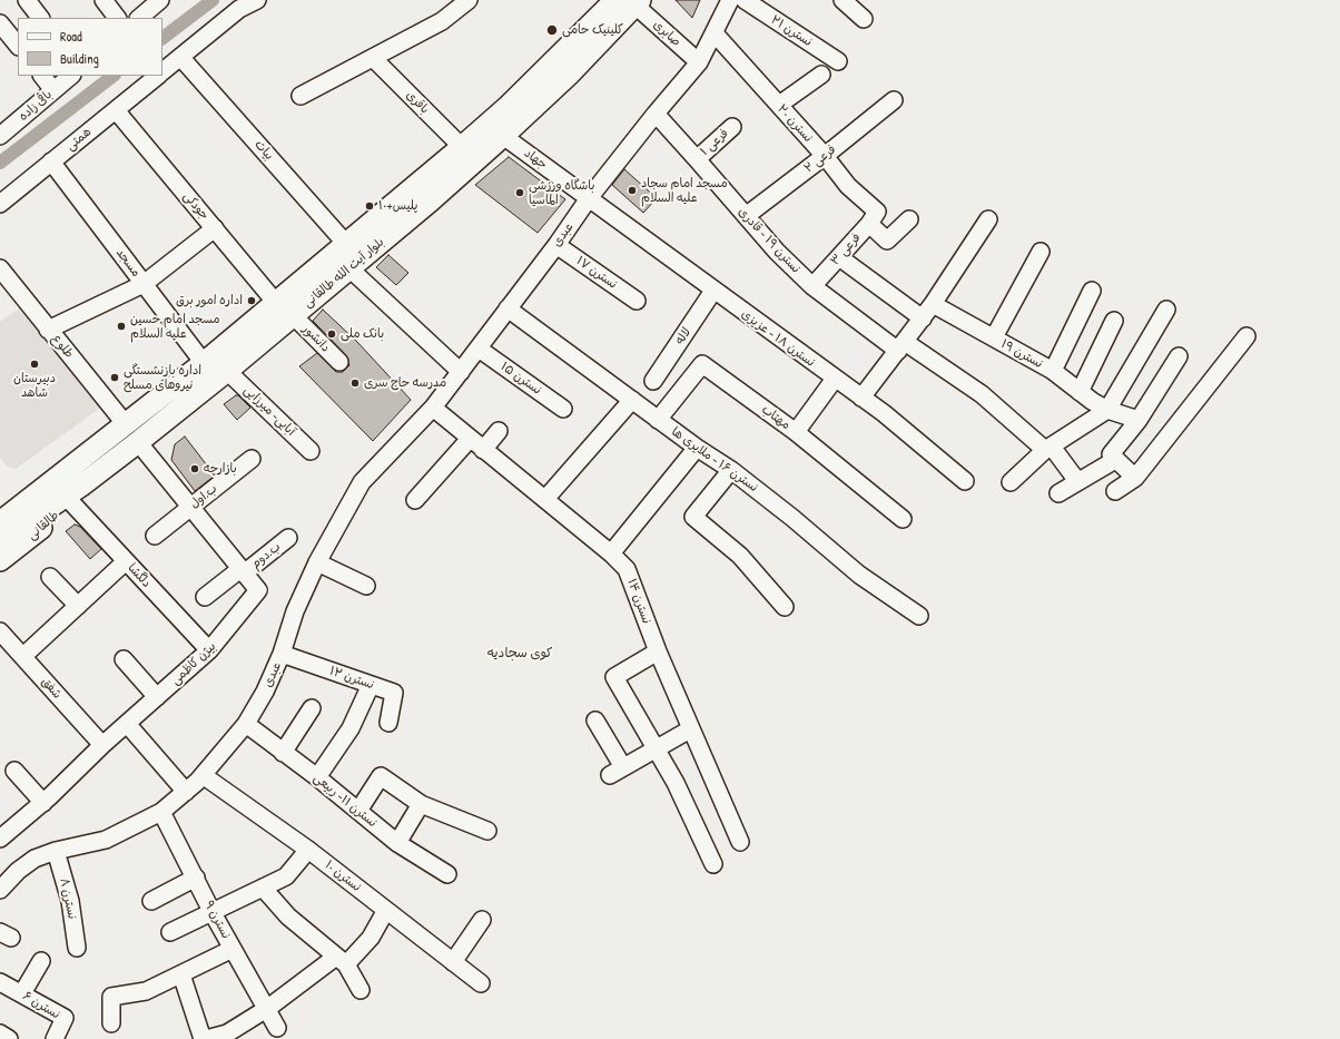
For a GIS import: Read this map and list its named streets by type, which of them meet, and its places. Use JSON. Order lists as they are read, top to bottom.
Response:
{
  "streets": {
    "main road": ["بلوار آیت الله طالقانی", "طالقانی"],
    "street": [
      "نسترن ۲۱",
      "صابری",
      "باقری",
      "باقی زاده",
      "نسترن ۲۰",
      "همتی",
      "فرعی ۱",
      "بیات",
      "جهاد",
      "فرعی ۲",
      "جودکی",
      "عبدی",
      "نسترن ۱۹ - قادری",
      "فرعی ۳",
      "مسجد",
      "نسترن ۱۷",
      "لاله",
      "دانشور",
      "نسترن ۱۸ - عزیزی",
      "طلوع",
      "نسترن ۱۹",
      "نسترن ۱۵",
      "آبایی- میرزایی",
      "مهتاب",
      "نسترن ۱۶ - ملایری ها",
      "ب.اول",
      "ب.دوم",
      "دلگشا",
      "نسترن ۱۴",
      "بیژن کاظمی",
      "نسترن ۱۲",
      "شفق",
      "نسترن ۱۱- ربیعی",
      "نسترن ۱۰",
      "نسترن ۸",
      "نسترن ۹",
      "نسترن ۶"
    ]
  },
  "crossings": [
    ["صابری", "عبدی"],
    ["صابری", "بلوار آیت الله طالقانی"],
    ["باقری", "بلوار آیت الله طالقانی"],
    ["نسترن ۲۰", "فرعی ۲"],
    ["نسترن ۲۰", "عبدی"],
    ["نسترن ۲۰", "فرعی ۳"],
    ["همتی", "جودکی"],
    ["همتی", "مسجد"],
    ["فرعی ۱", "نسترن ۱۹ - قادری"],
    ["بیات", "بلوار آیت الله طالقانی"],
    ["جهاد", "عبدی"],
    ["جهاد", "بلوار آیت الله طالقانی"],
    ["جهاد", "نسترن ۱۸ - عزیزی"],
    ["فرعی ۲", "نسترن ۱۹ - قادری"],
    ["جودکی", "بلوار آیت الله طالقانی"],
    ["جودکی", "دانشور"],
    ["عبدی", "نسترن ۱۹ - قادری"],
    ["عبدی", "نسترن ۱۷"],
    ["عبدی", "نسترن ۱۸ - عزیزی"],
    ["عبدی", "نسترن ۱۵"],
    ["عبدی", "نسترن ۱۶ - ملایری ها"],
    ["عبدی", "نسترن ۱۴"],
    ["عبدی", "نسترن ۱۲"],
    ["عبدی", "نسترن ۱۱- ربیعی"],
    ["عبدی", "نسترن ۱۰"],
    ["عبدی", "نسترن ۸"],
    ["عبدی", "نسترن ۹"],
    ["نسترن ۱۹ - قادری", "فرعی ۳"],
    ["مسجد", "بلوار آیت الله طالقانی"],
    ["بلوار آیت الله طالقانی", "دانشور"],
    ["بلوار آیت الله طالقانی", "طلوع"],
    ["بلوار آیت الله طالقانی", "آبایی- میرزایی"],
    ["بلوار آیت الله طالقانی", "طالقانی"],
    ["بلوار آیت الله طالقانی", "دلگشا"],
    ["بلوار آیت الله طالقانی", "بیژن کاظمی"],
    ["لاله", "نسترن ۱۸ - عزیزی"],
    ["مهتاب", "نسترن ۱۶ - ملایری ها"],
    ["ب.اول", "بیژن کاظمی"],
    ["طالقانی", "دلگشا"],
    ["ب.دوم", "بیژن کاظمی"],
    ["دلگشا", "بیژن کاظمی"],
    ["بیژن کاظمی", "شفق"]
  ],
  "districts": ["کوی سجادیه"],
  "places": [
    "کلینیک حامی",
    "مسجد امام سجاد علیه السلام",
    "باشگاه ورزشی الماسیا",
    "پلیس+۱۰",
    "اداره امور برق",
    "مسجد امام حسین علیه السلام",
    "بانک ملی",
    "دبیرستان شاهد",
    "اداره بازنشستگی نیروهای مسلح",
    "مدرسه حاج سری",
    "بازارچه"
  ],
  "legend": ["Road", "Building"]
}
